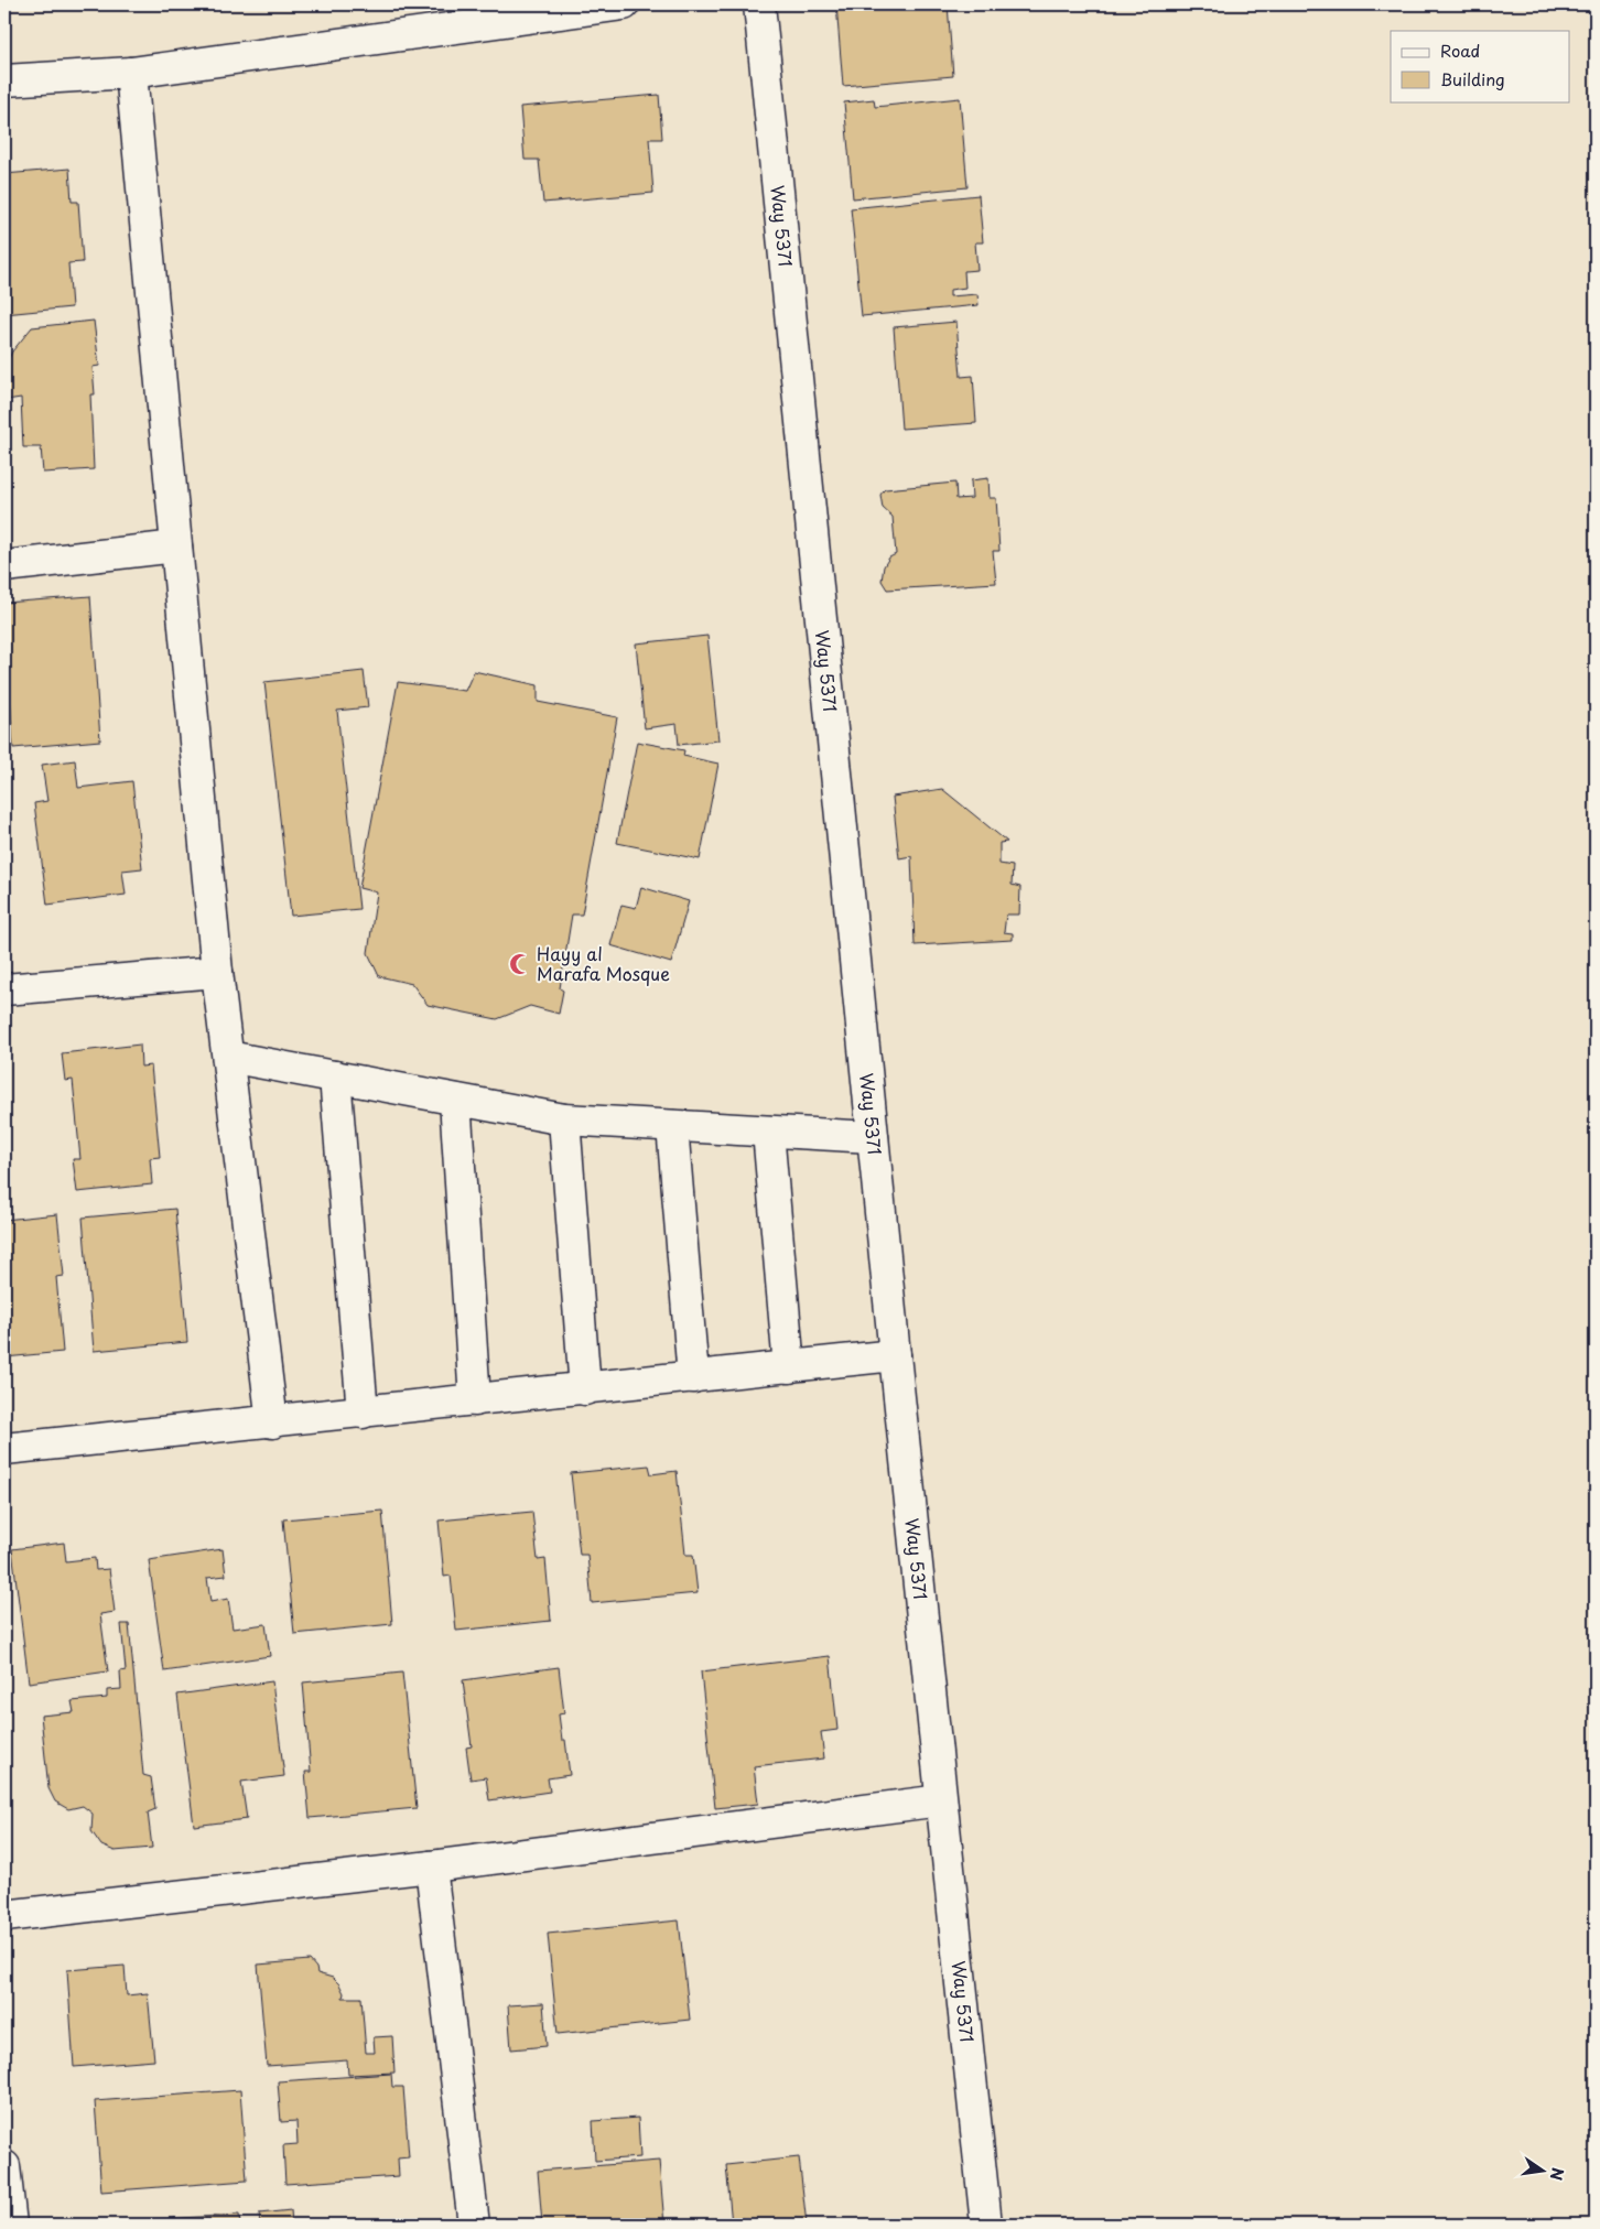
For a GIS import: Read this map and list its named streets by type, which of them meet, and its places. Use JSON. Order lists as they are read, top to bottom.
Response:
{
  "streets": {
    "street": ["Way 5371"]
  },
  "places": {
    "mosque": ["Hayy al Marafa Mosque"]
  },
  "legend": ["Road", "Building"],
  "north": "right"
}
